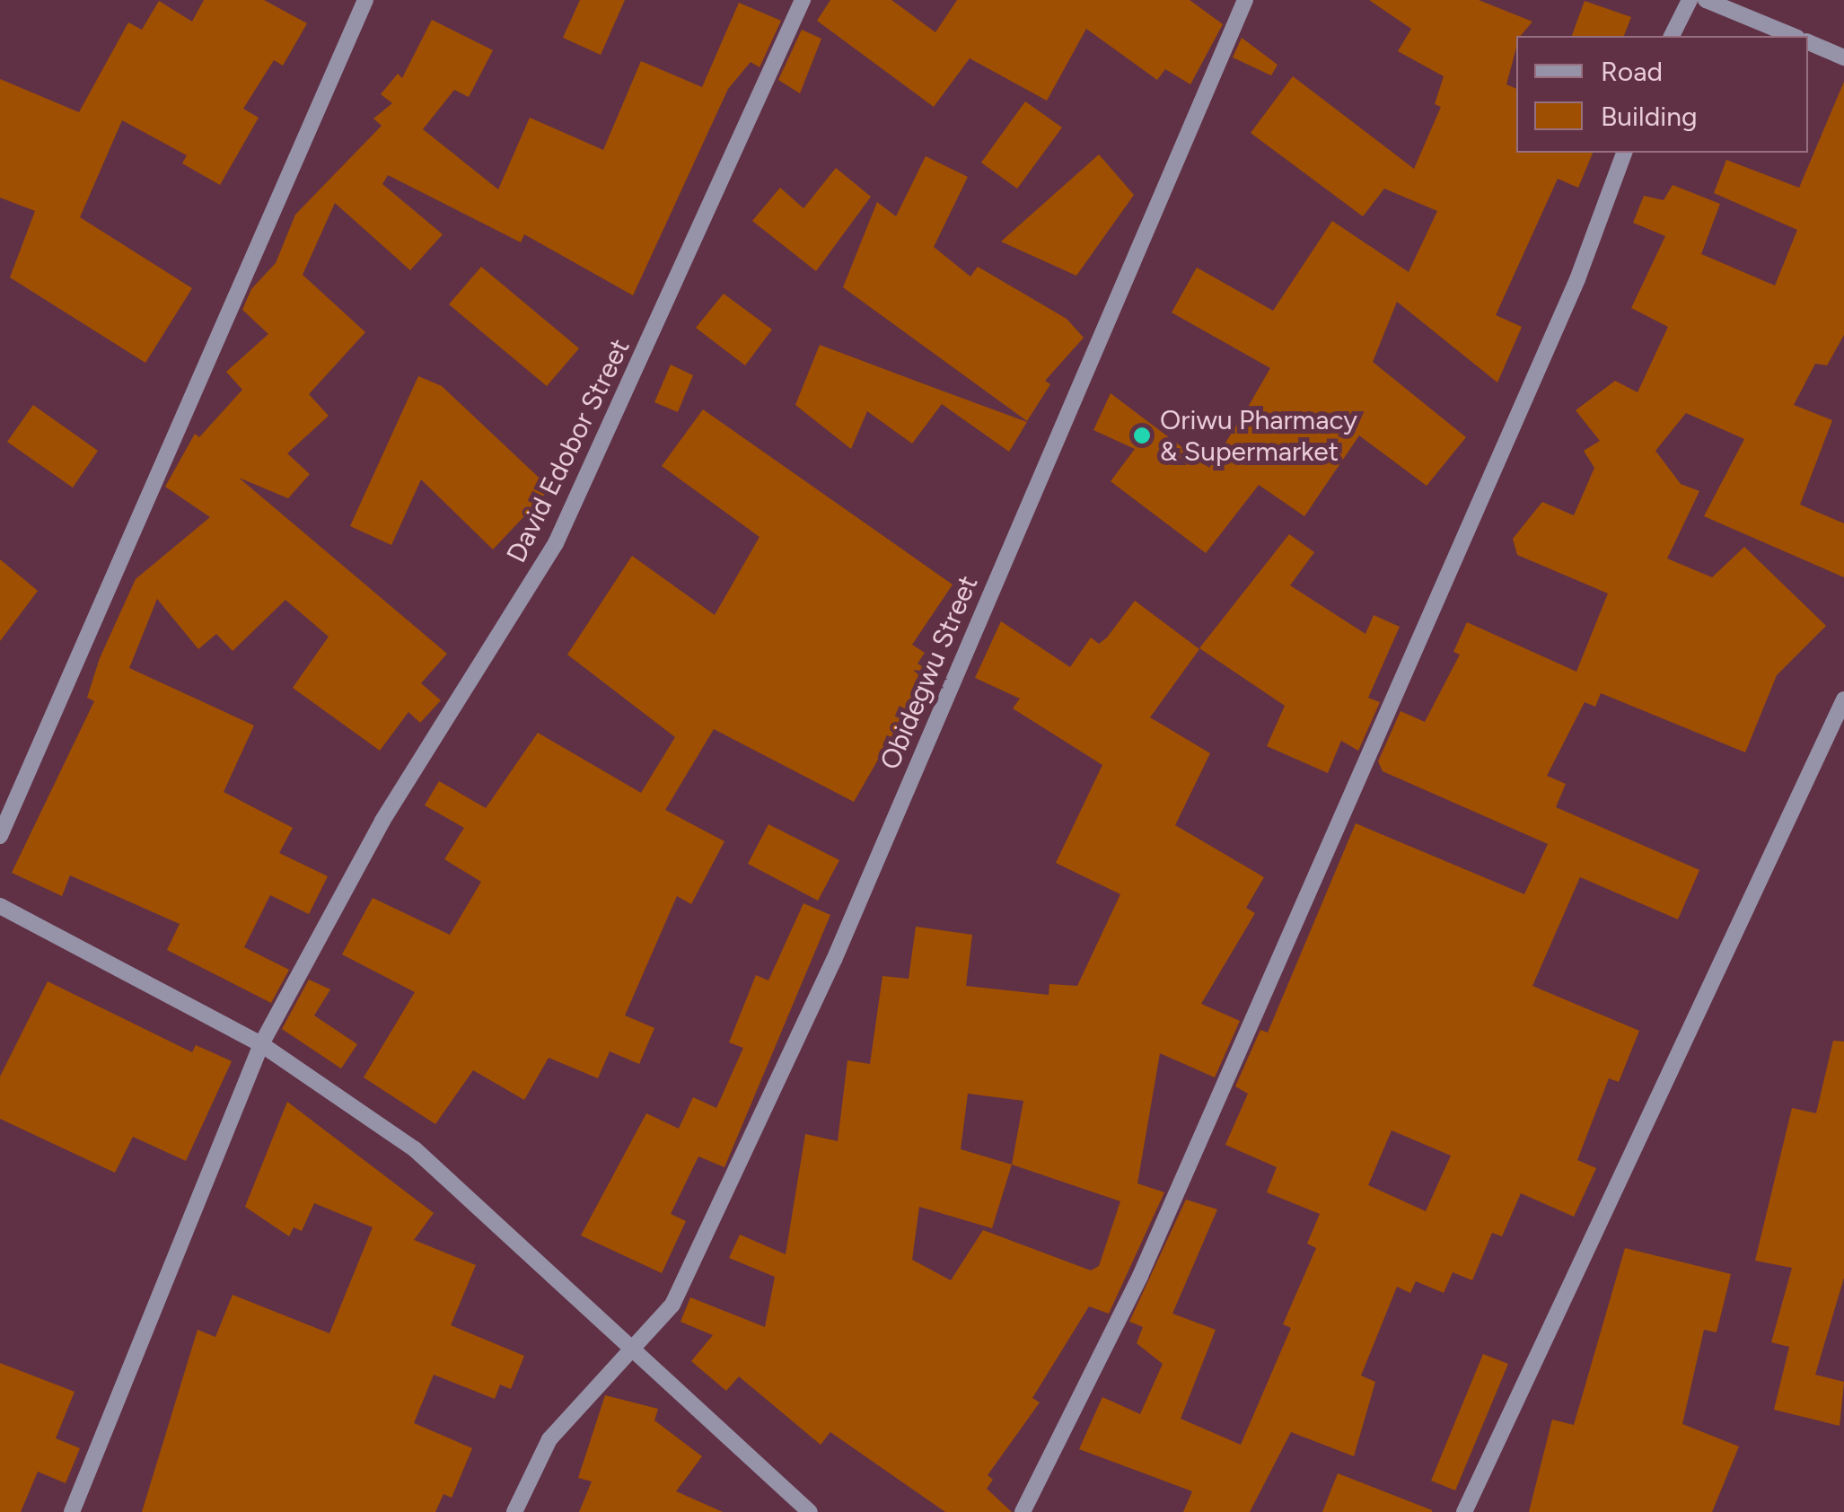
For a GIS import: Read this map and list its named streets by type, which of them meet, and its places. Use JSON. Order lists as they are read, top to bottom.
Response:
{
  "streets": {
    "street": ["David Edobor Street", "Obidegwu Street"]
  },
  "places": ["Oriwu Pharmacy & Supermarket"],
  "legend": ["Road", "Building"]
}
